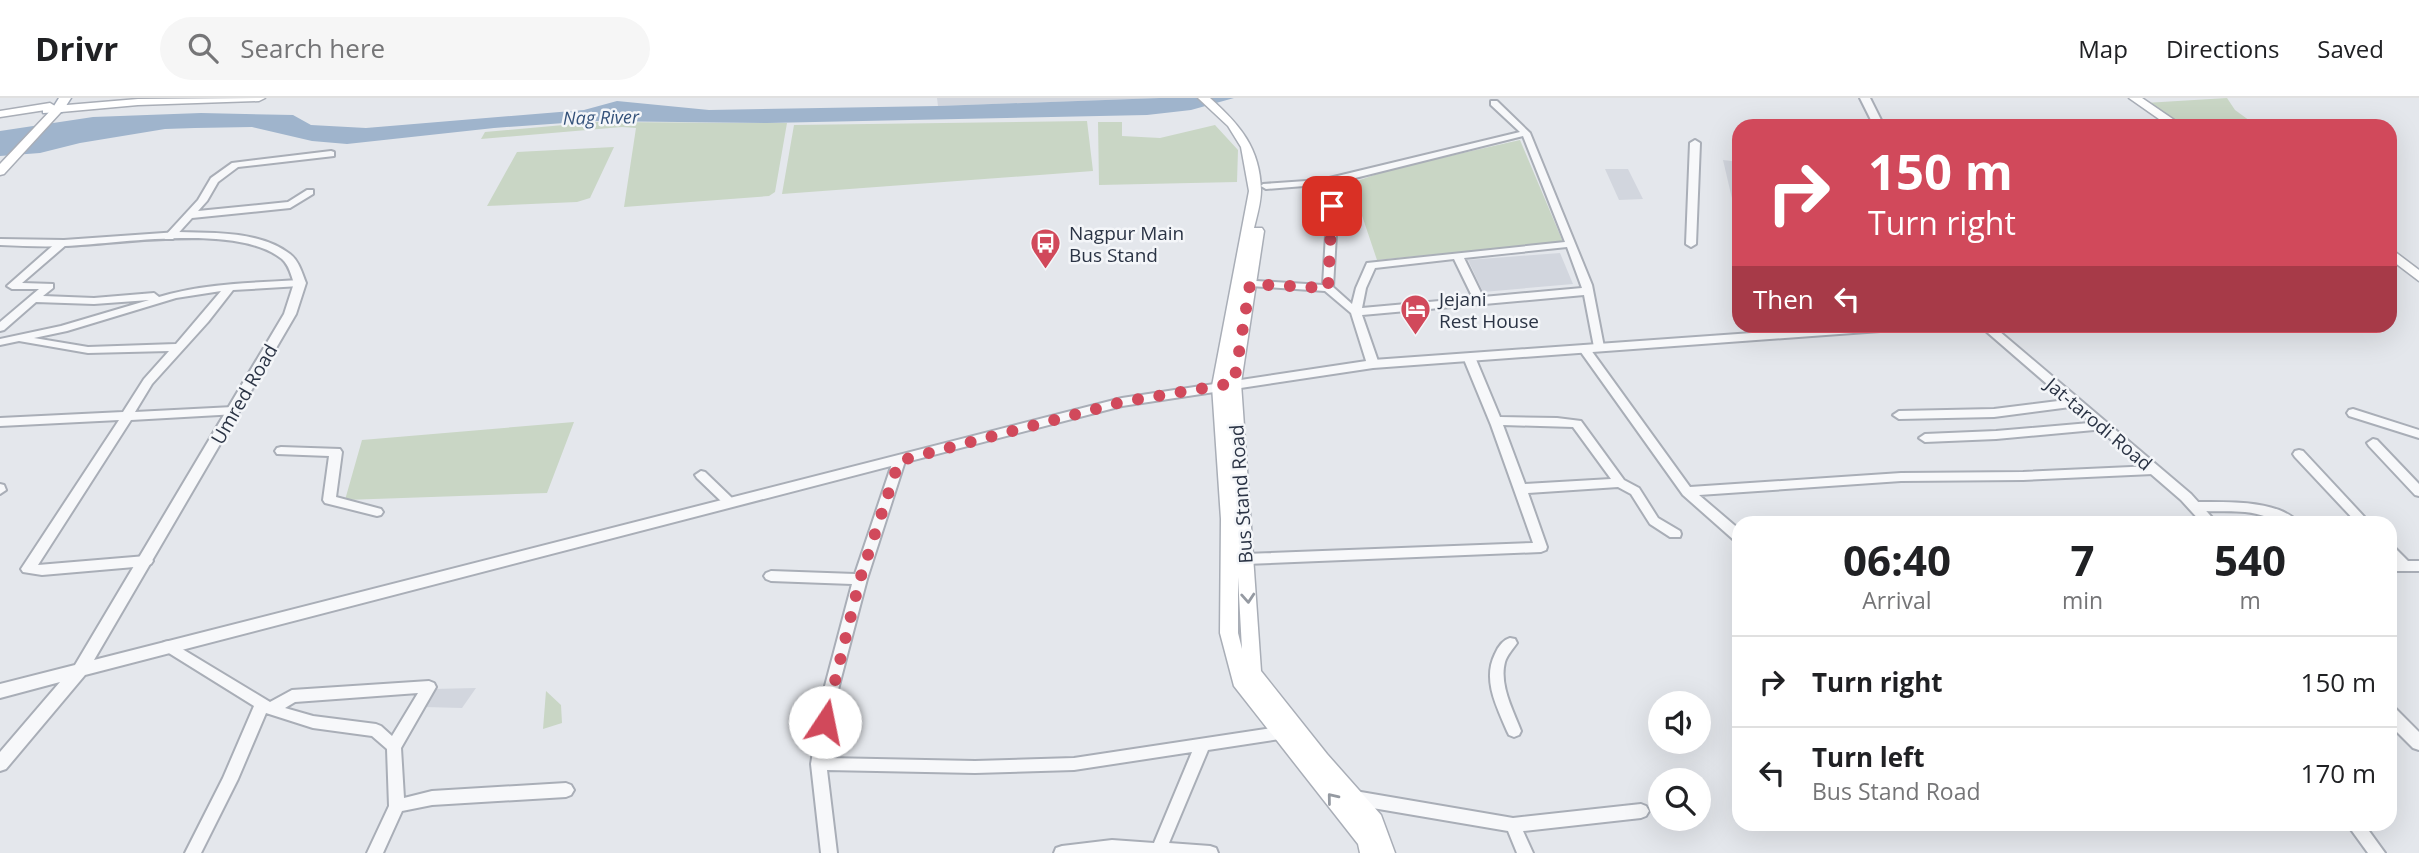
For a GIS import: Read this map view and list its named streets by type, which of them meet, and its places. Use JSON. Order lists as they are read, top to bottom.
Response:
{
  "streets": {
    "main road": ["Bus Stand Road"],
    "street": ["Umred Road", "Jat-tarodi Road"]
  },
  "water": ["Nag River"],
  "places": {
    "bus stop": ["Nagpur Main Bus Stand"],
    "hotel": ["Jejani Rest House"]
  },
  "page": {
    "header": "Drivr",
    "search": "Search here",
    "nav": ["Map", "Directions", "Saved"],
    "turn": ["150 m", "Turn right"],
    "then": "Then",
    "eta": [
      "06:40",
      "Arrival",
      "7",
      "min",
      "540",
      "m"
    ],
    "list": [
      {
        "name": "Turn right",
        "value": "150 m"
      },
      {
        "name": "Turn left",
        "note": "Bus Stand Road",
        "value": "170 m"
      }
    ]
  }
}
